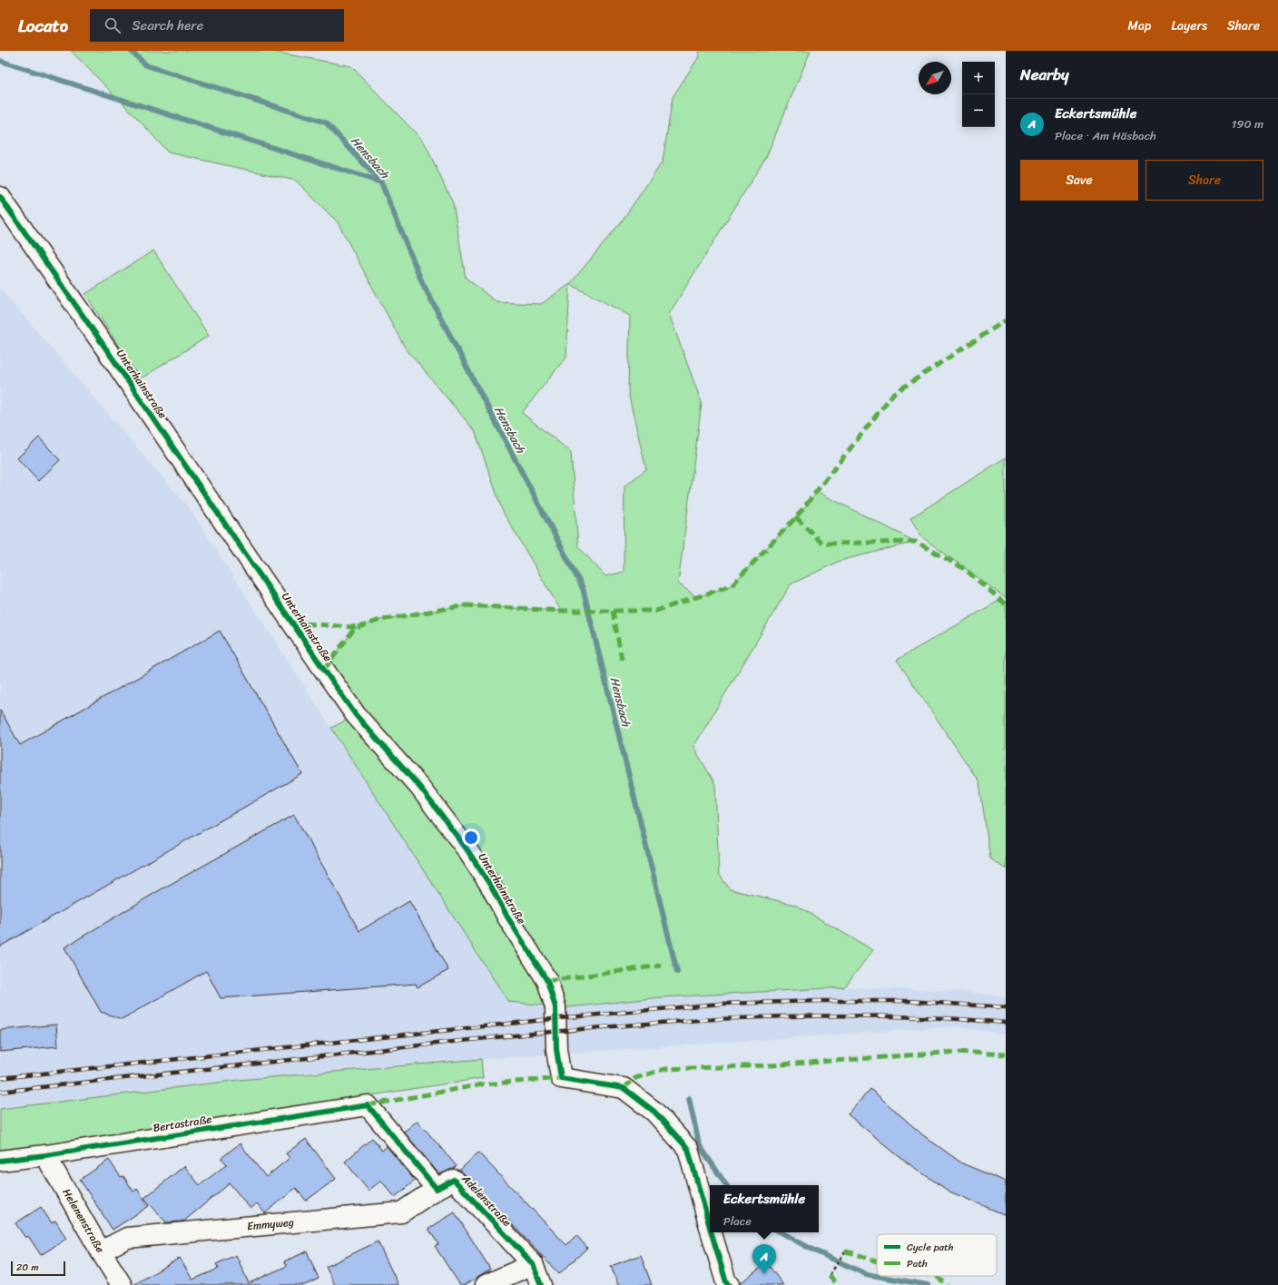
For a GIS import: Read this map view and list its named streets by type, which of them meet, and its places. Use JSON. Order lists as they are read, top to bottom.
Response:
{
  "streets": {
    "street": [
      "Unterhainstraße",
      "Bertastraße",
      "Adelenstraße",
      "Helenenstraße",
      "Emmyweg"
    ]
  },
  "crossings": [
    ["Bertastraße", "Adelenstraße"],
    ["Bertastraße", "Helenenstraße"],
    ["Bertastraße", "Emmyweg"],
    ["Adelenstraße", "Emmyweg"],
    ["Helenenstraße", "Emmyweg"]
  ],
  "water": ["Hensbach"],
  "legend": ["Cycle path", "Path"],
  "scale_bar": "20 m",
  "north": "bottom left",
  "page": {
    "header": "Locato",
    "search": "Search here",
    "nav": ["Map", "Layers", "Share"],
    "heading": "Nearby",
    "map_buttons": ["+", "−"],
    "list": [
      {
        "mark": "A",
        "name": "Eckertsmühle",
        "note": "Place · Am Häsbach",
        "value": "190 m"
      }
    ],
    "buttons": ["Save", "Share"],
    "popup": ["Eckertsmühle", "Place"],
    "pins": "A",
    "scale": "20 m"
  }
}
